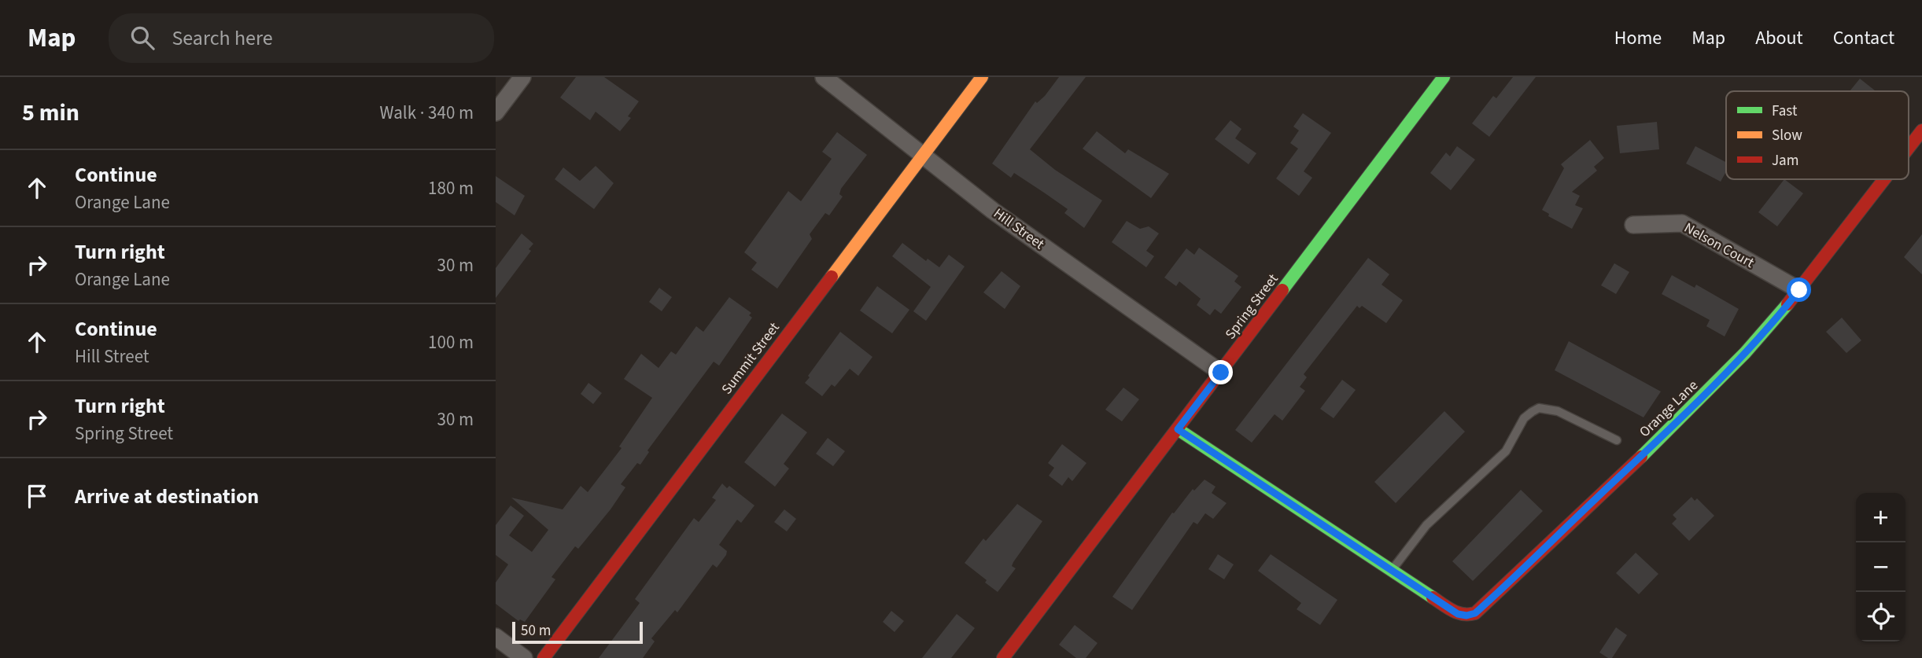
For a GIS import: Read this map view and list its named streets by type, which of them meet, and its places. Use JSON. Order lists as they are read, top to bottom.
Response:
{
  "streets": {
    "street": [
      "Hill Street",
      "Nelson Court",
      "Spring Street",
      "Summit Street",
      "Orange Lane"
    ]
  },
  "crossings": [
    ["Hill Street", "Spring Street"],
    ["Hill Street", "Summit Street"],
    ["Nelson Court", "Orange Lane"]
  ],
  "legend": ["Fast", "Slow", "Jam"],
  "scale_bar": "50 m",
  "page": {
    "header": "Map",
    "search": "Search here",
    "nav": [
      "Home",
      "Map",
      "About",
      "Contact"
    ],
    "heading": ["5 min", "Walk · 340 m"],
    "list": [
      ["Continue", "Orange Lane", "180 m"],
      ["Turn right", "Orange Lane", "30 m"],
      ["Continue", "Hill Street", "100 m"],
      ["Turn right", "Spring Street", "30 m"],
      "Arrive at destination"
    ],
    "map_buttons": ["+", "−"],
    "scale": "50 m"
  }
}
